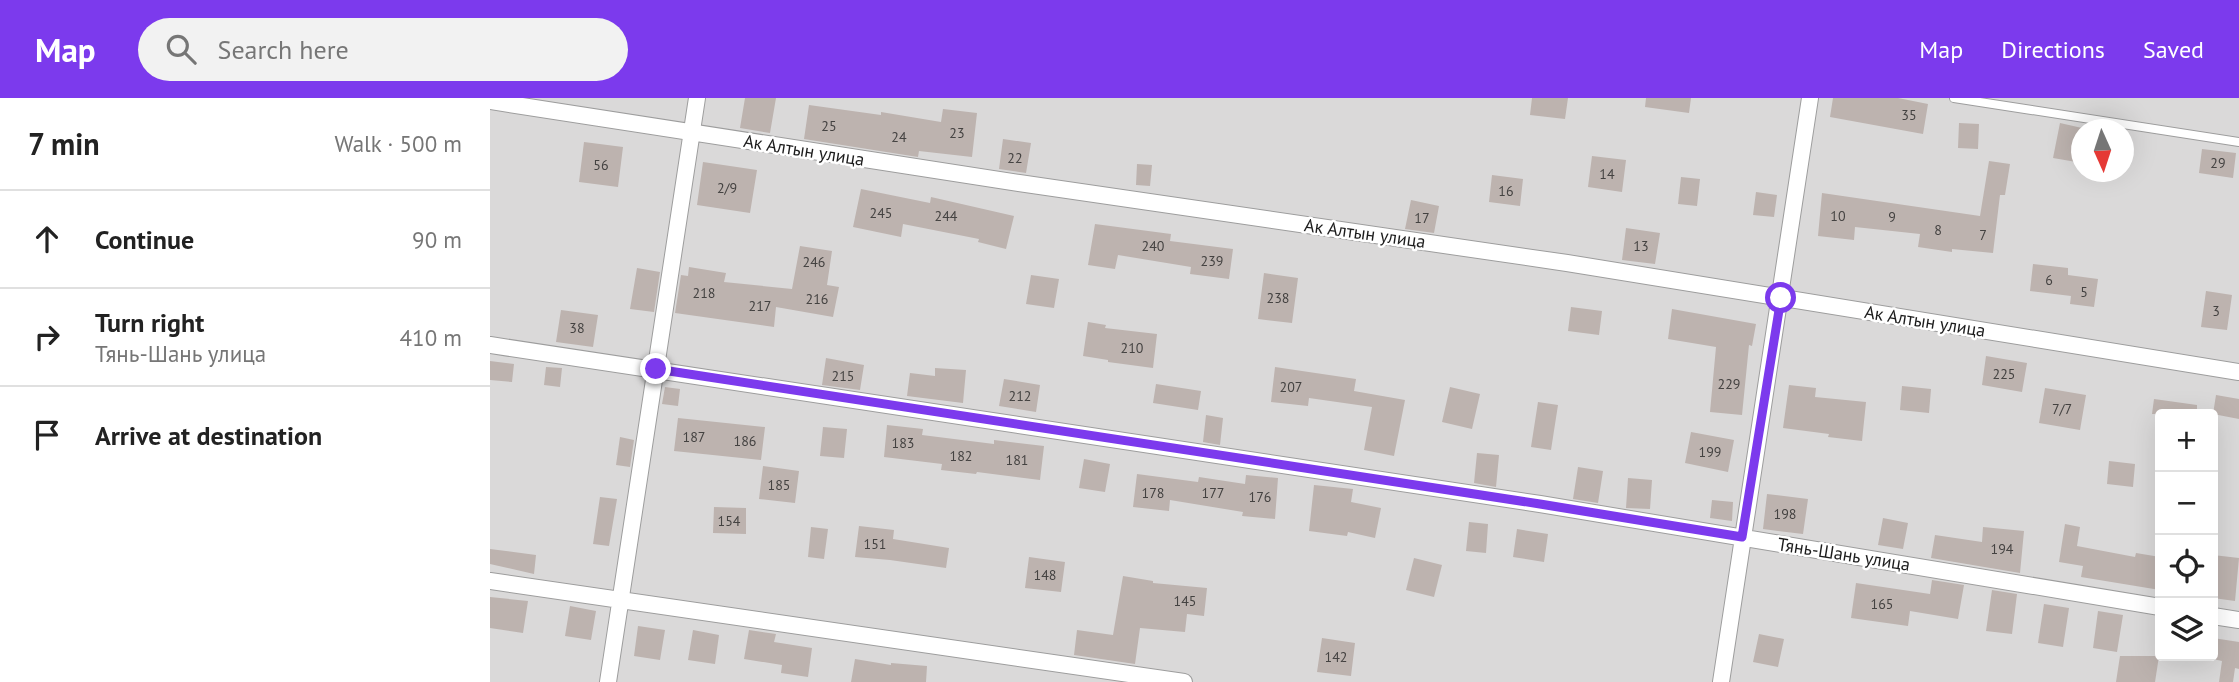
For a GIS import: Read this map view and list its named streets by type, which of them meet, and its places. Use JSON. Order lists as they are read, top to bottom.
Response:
{
  "streets": {
    "street": ["Ак Алтын улица", "Тянь-Шань улица"]
  },
  "house_numbers": [
    "35",
    "25",
    "23",
    "24",
    "22",
    "29",
    "56",
    "14",
    "2/9",
    "16",
    "245",
    "244",
    "10",
    "9",
    "17",
    "8",
    "7",
    "240",
    "13",
    "239",
    "246",
    "6",
    "5",
    "218",
    "238",
    "216",
    "217",
    "3",
    "38",
    "210",
    "225",
    "215",
    "229",
    "207",
    "212",
    "7/7",
    "187",
    "186",
    "183",
    "199",
    "182",
    "181",
    "185",
    "178",
    "177",
    "176",
    "198",
    "154",
    "151",
    "194",
    "148",
    "145",
    "165",
    "142"
  ],
  "north": "bottom",
  "page": {
    "header": "Map",
    "search": "Search here",
    "nav": ["Map", "Directions", "Saved"],
    "heading": ["7 min", "Walk · 500 m"],
    "list": [
      ["Continue", "90 m"],
      ["Turn right", "Тянь-Шань улица", "410 m"],
      "Arrive at destination"
    ],
    "map_buttons": ["+", "−"]
  }
}
